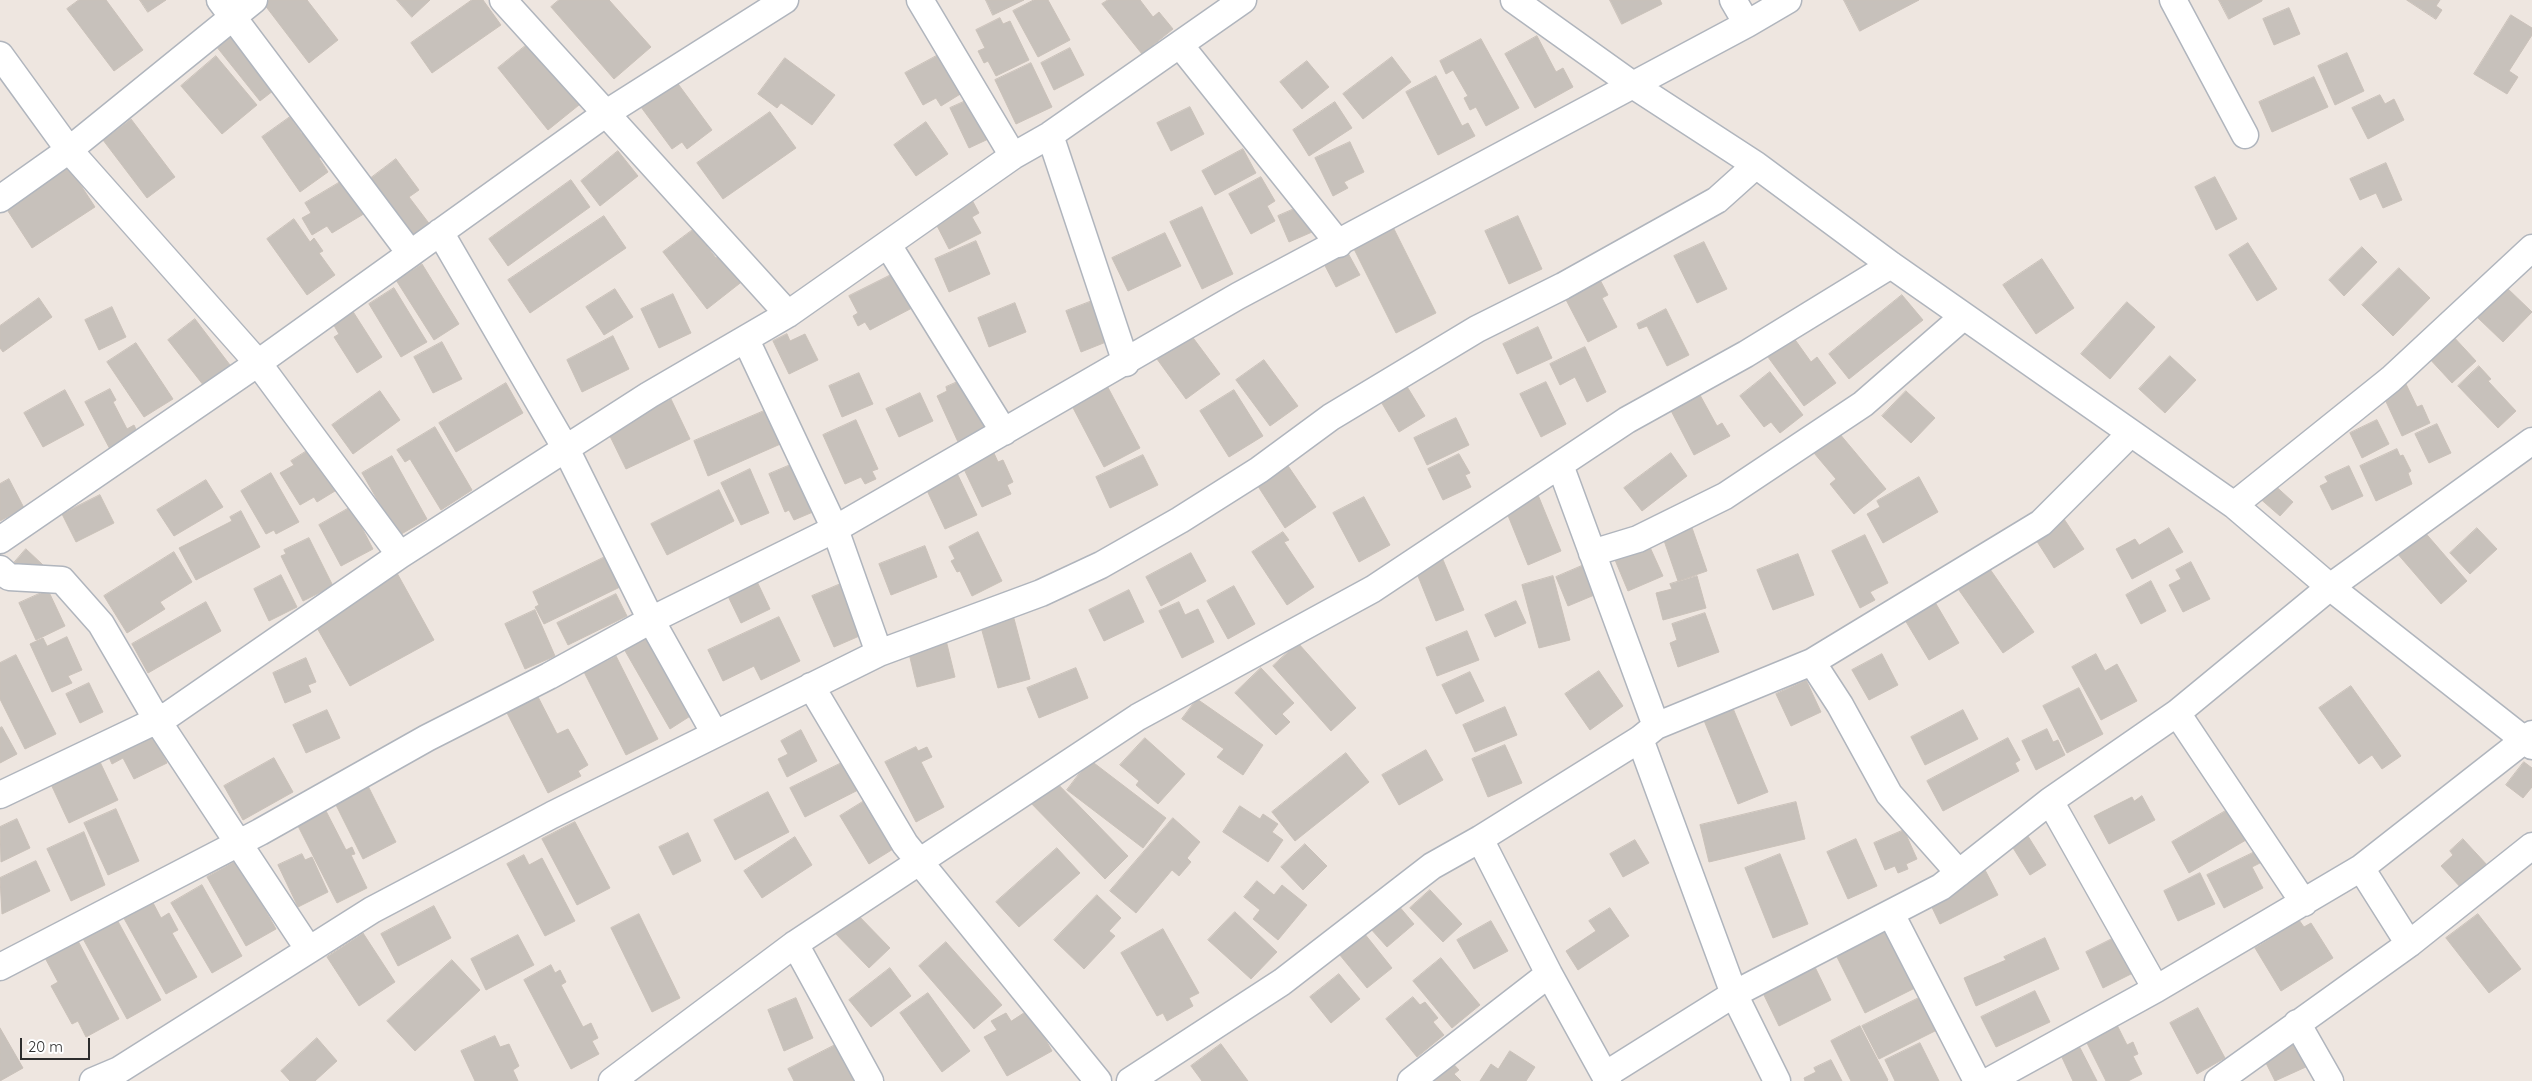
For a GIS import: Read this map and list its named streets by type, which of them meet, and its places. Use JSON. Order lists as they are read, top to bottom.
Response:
{
  "scale_bar": "20 m"
}
